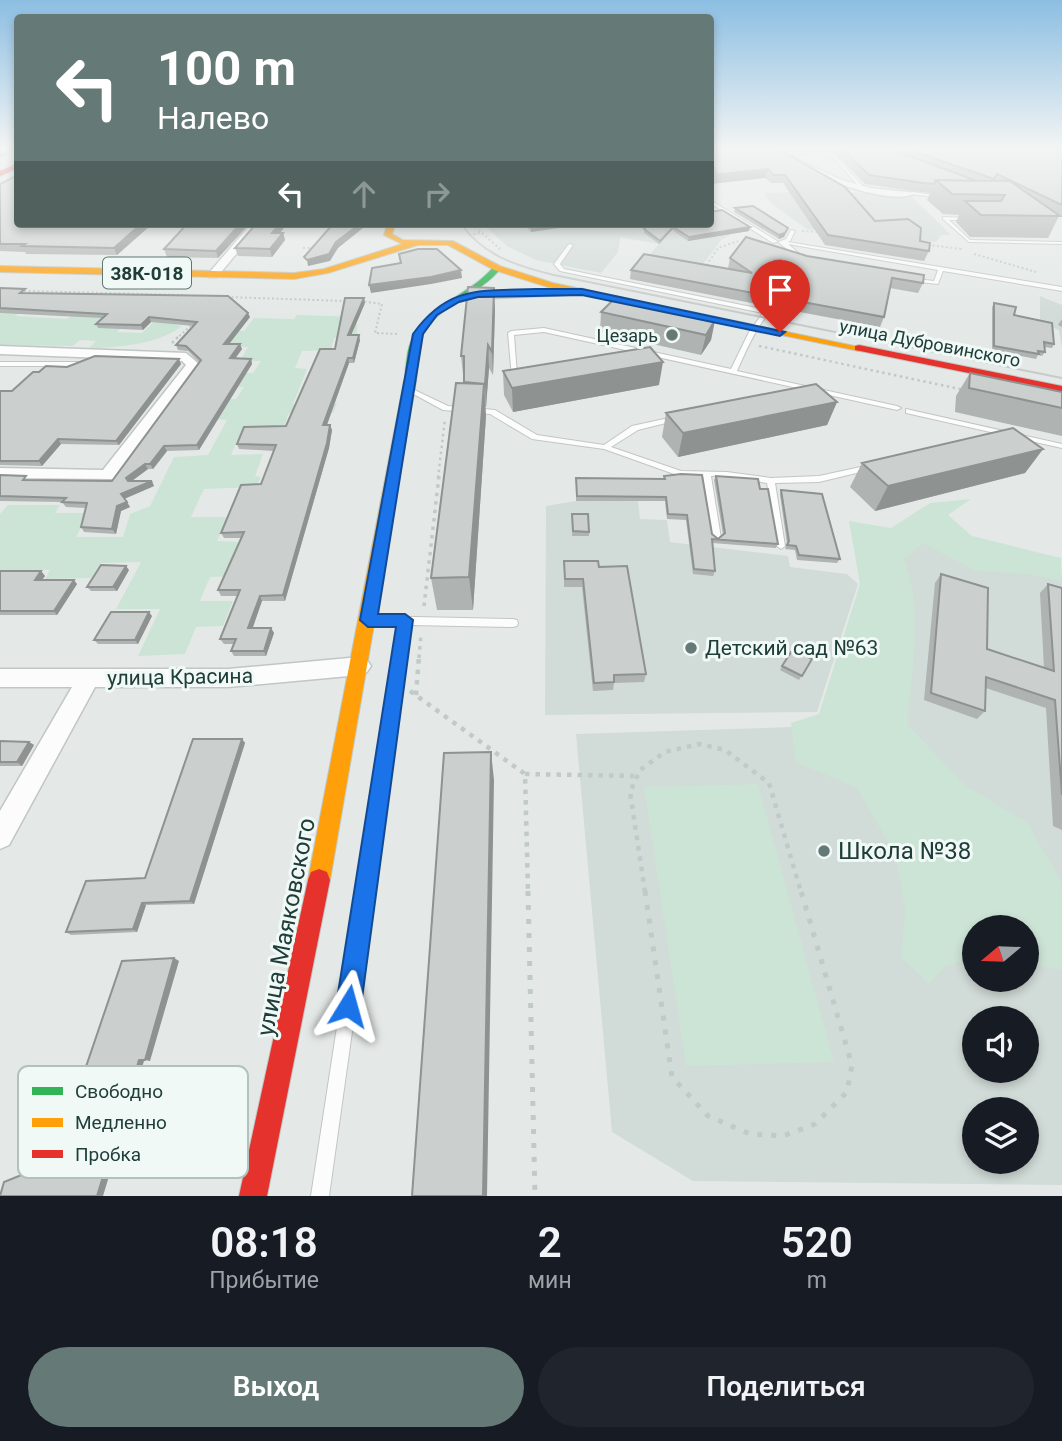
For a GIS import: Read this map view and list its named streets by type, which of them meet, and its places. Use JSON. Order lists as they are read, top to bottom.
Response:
{
  "streets": {
    "main road": ["38К-018", "улица Дубровинского", "улица Маяковского"],
    "street": ["улица Красина"]
  },
  "crossings": [
    ["улица Красина", "улица Маяковского"]
  ],
  "places": ["Цезарь", "Детский сад №63", "Школа №38"],
  "legend": ["Свободно", "Медленно", "Пробка"],
  "north": "left",
  "page": {
    "turn": ["100 m", "Налево"],
    "eta": [
      "08:18",
      "Прибытие",
      "2",
      "мин",
      "520",
      "m"
    ],
    "buttons": ["Выход", "Поделиться"]
  }
}
